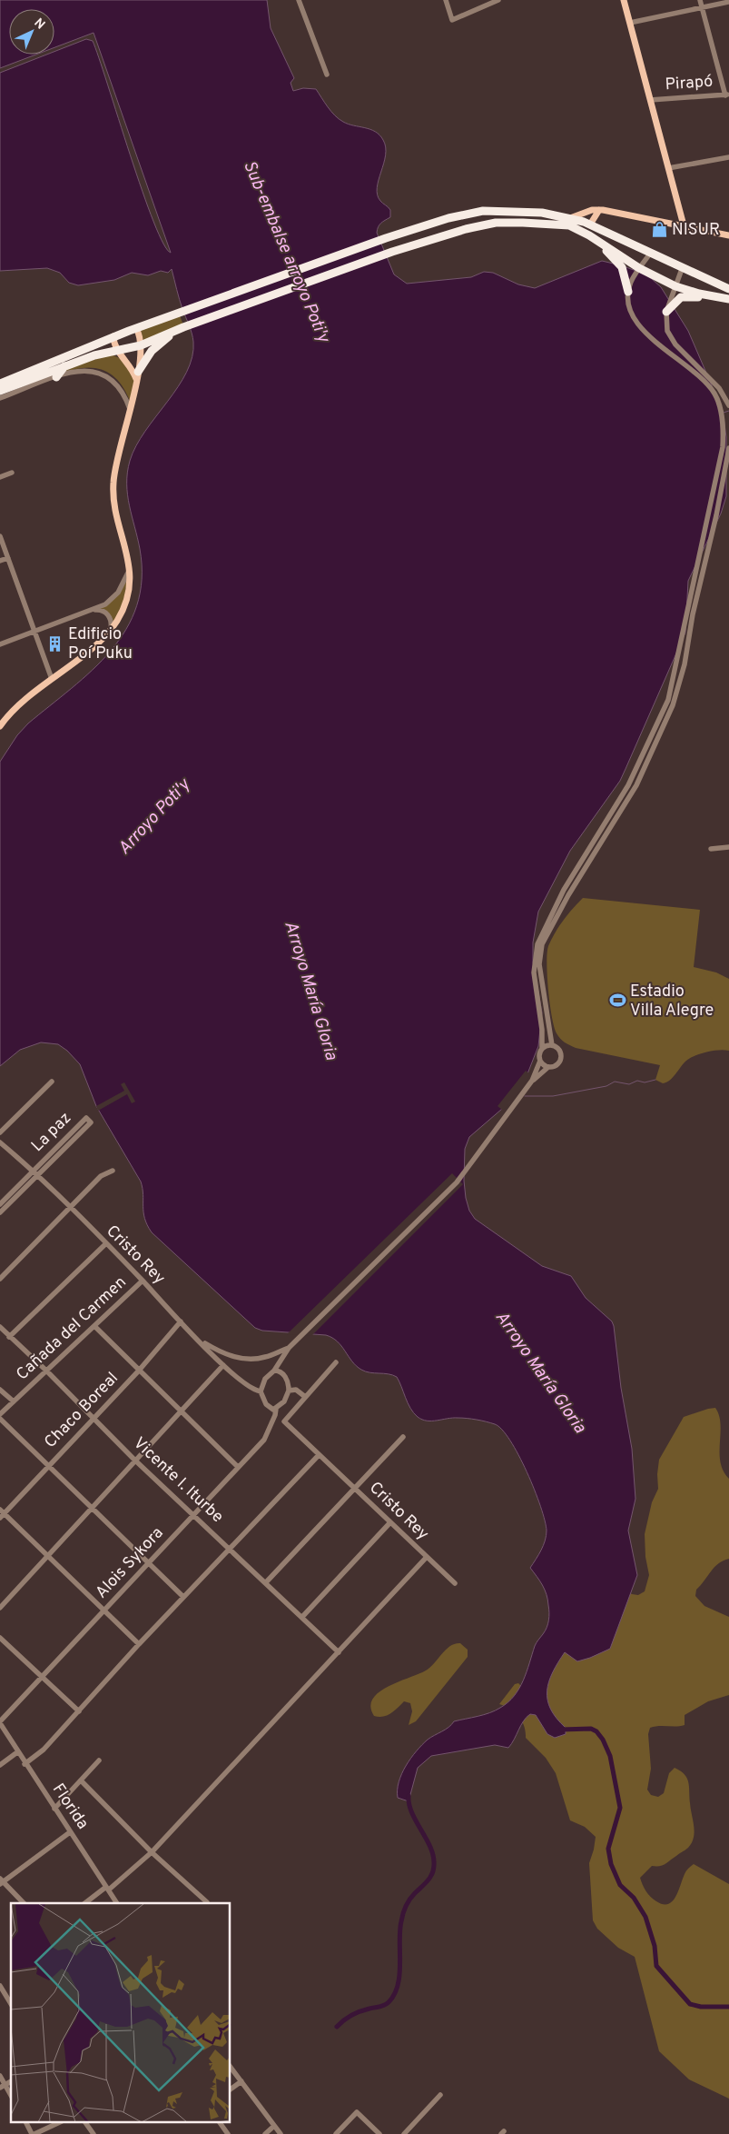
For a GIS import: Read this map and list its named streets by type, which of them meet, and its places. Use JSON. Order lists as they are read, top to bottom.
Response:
{
  "streets": {
    "street": [
      "Pirapó",
      "La paz",
      "Cristo Rey",
      "Cañada del Carmen",
      "Chaco Boreal",
      "Vicente I. Iturbe",
      "Alois Sykora",
      "Florida"
    ]
  },
  "crossings": [
    ["La paz", "Cristo Rey"],
    ["Cristo Rey", "Cañada del Carmen"],
    ["Cristo Rey", "Chaco Boreal"],
    ["Cristo Rey", "Alois Sykora"],
    ["Cañada del Carmen", "Vicente I. Iturbe"],
    ["Chaco Boreal", "Vicente I. Iturbe"],
    ["Vicente I. Iturbe", "Alois Sykora"],
    ["Alois Sykora", "Florida"]
  ],
  "water": ["Sub-embalse arroyo Poti'y", "Arroyo Poti'y", "Arroyo María Gloria"],
  "places": {
    "shop": ["NISUR"],
    "building": ["Edificio Poí Puku"],
    "sports": ["Estadio Villa Alegre"]
  },
  "north": "top right"
}
